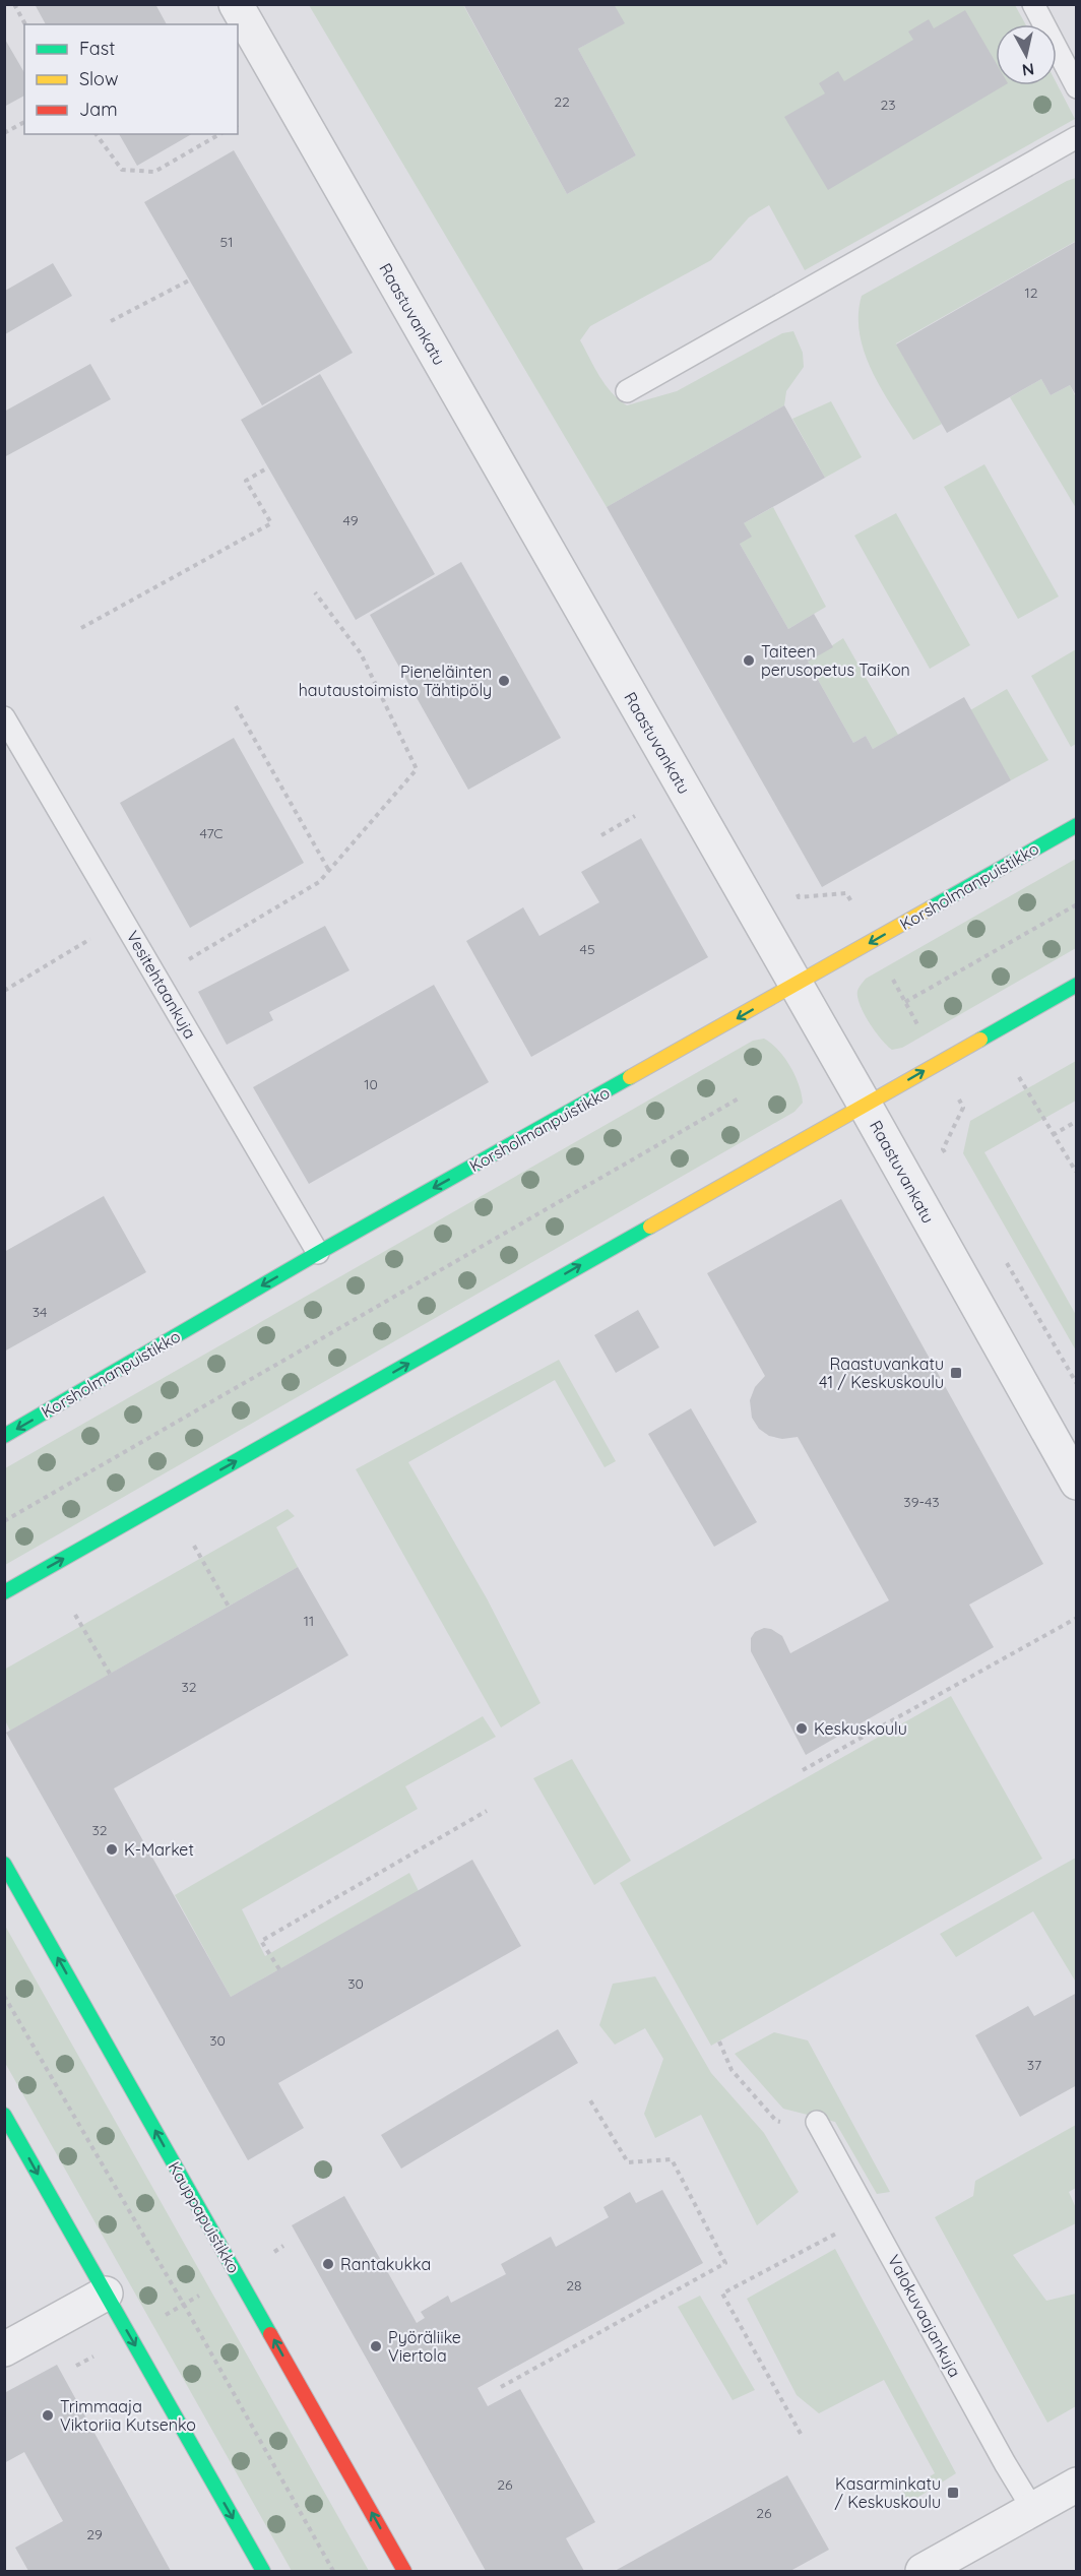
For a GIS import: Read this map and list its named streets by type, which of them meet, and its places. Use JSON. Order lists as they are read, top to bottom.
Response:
{
  "streets": {
    "main road": ["Korsholmanpuistikko", "Kauppapuistikko"],
    "street": ["Raastuvankatu"],
    "lane": ["Vesitehtaankuja", "Valokuvaajankuja"]
  },
  "crossings": [
    ["Raastuvankatu", "Korsholmanpuistikko"],
    ["Korsholmanpuistikko", "Vesitehtaankuja"]
  ],
  "one_way": ["Korsholmanpuistikko"],
  "places": {
    "other": [
      "Taiteen perusopetus TaiKon",
      "Pieneläinten hautaustoimisto Tähtipöly",
      "Keskuskoulu",
      "K-Market",
      "Rantakukka",
      "Pyöräliike Viertola",
      "Trimmaaja Viktoriia Kutsenko"
    ],
    "transit": ["Raastuvankatu 41 / Keskuskoulu", "Kasarminkatu / Keskuskoulu"]
  },
  "house_numbers": [
    "22",
    "23",
    "51",
    "12",
    "49",
    "47C",
    "45",
    "10",
    "34",
    "39-43",
    "11",
    "32",
    "32",
    "30",
    "30",
    "37",
    "28",
    "26",
    "26",
    "29"
  ],
  "legend": ["Fast", "Slow", "Jam"],
  "north": "bottom"
}
